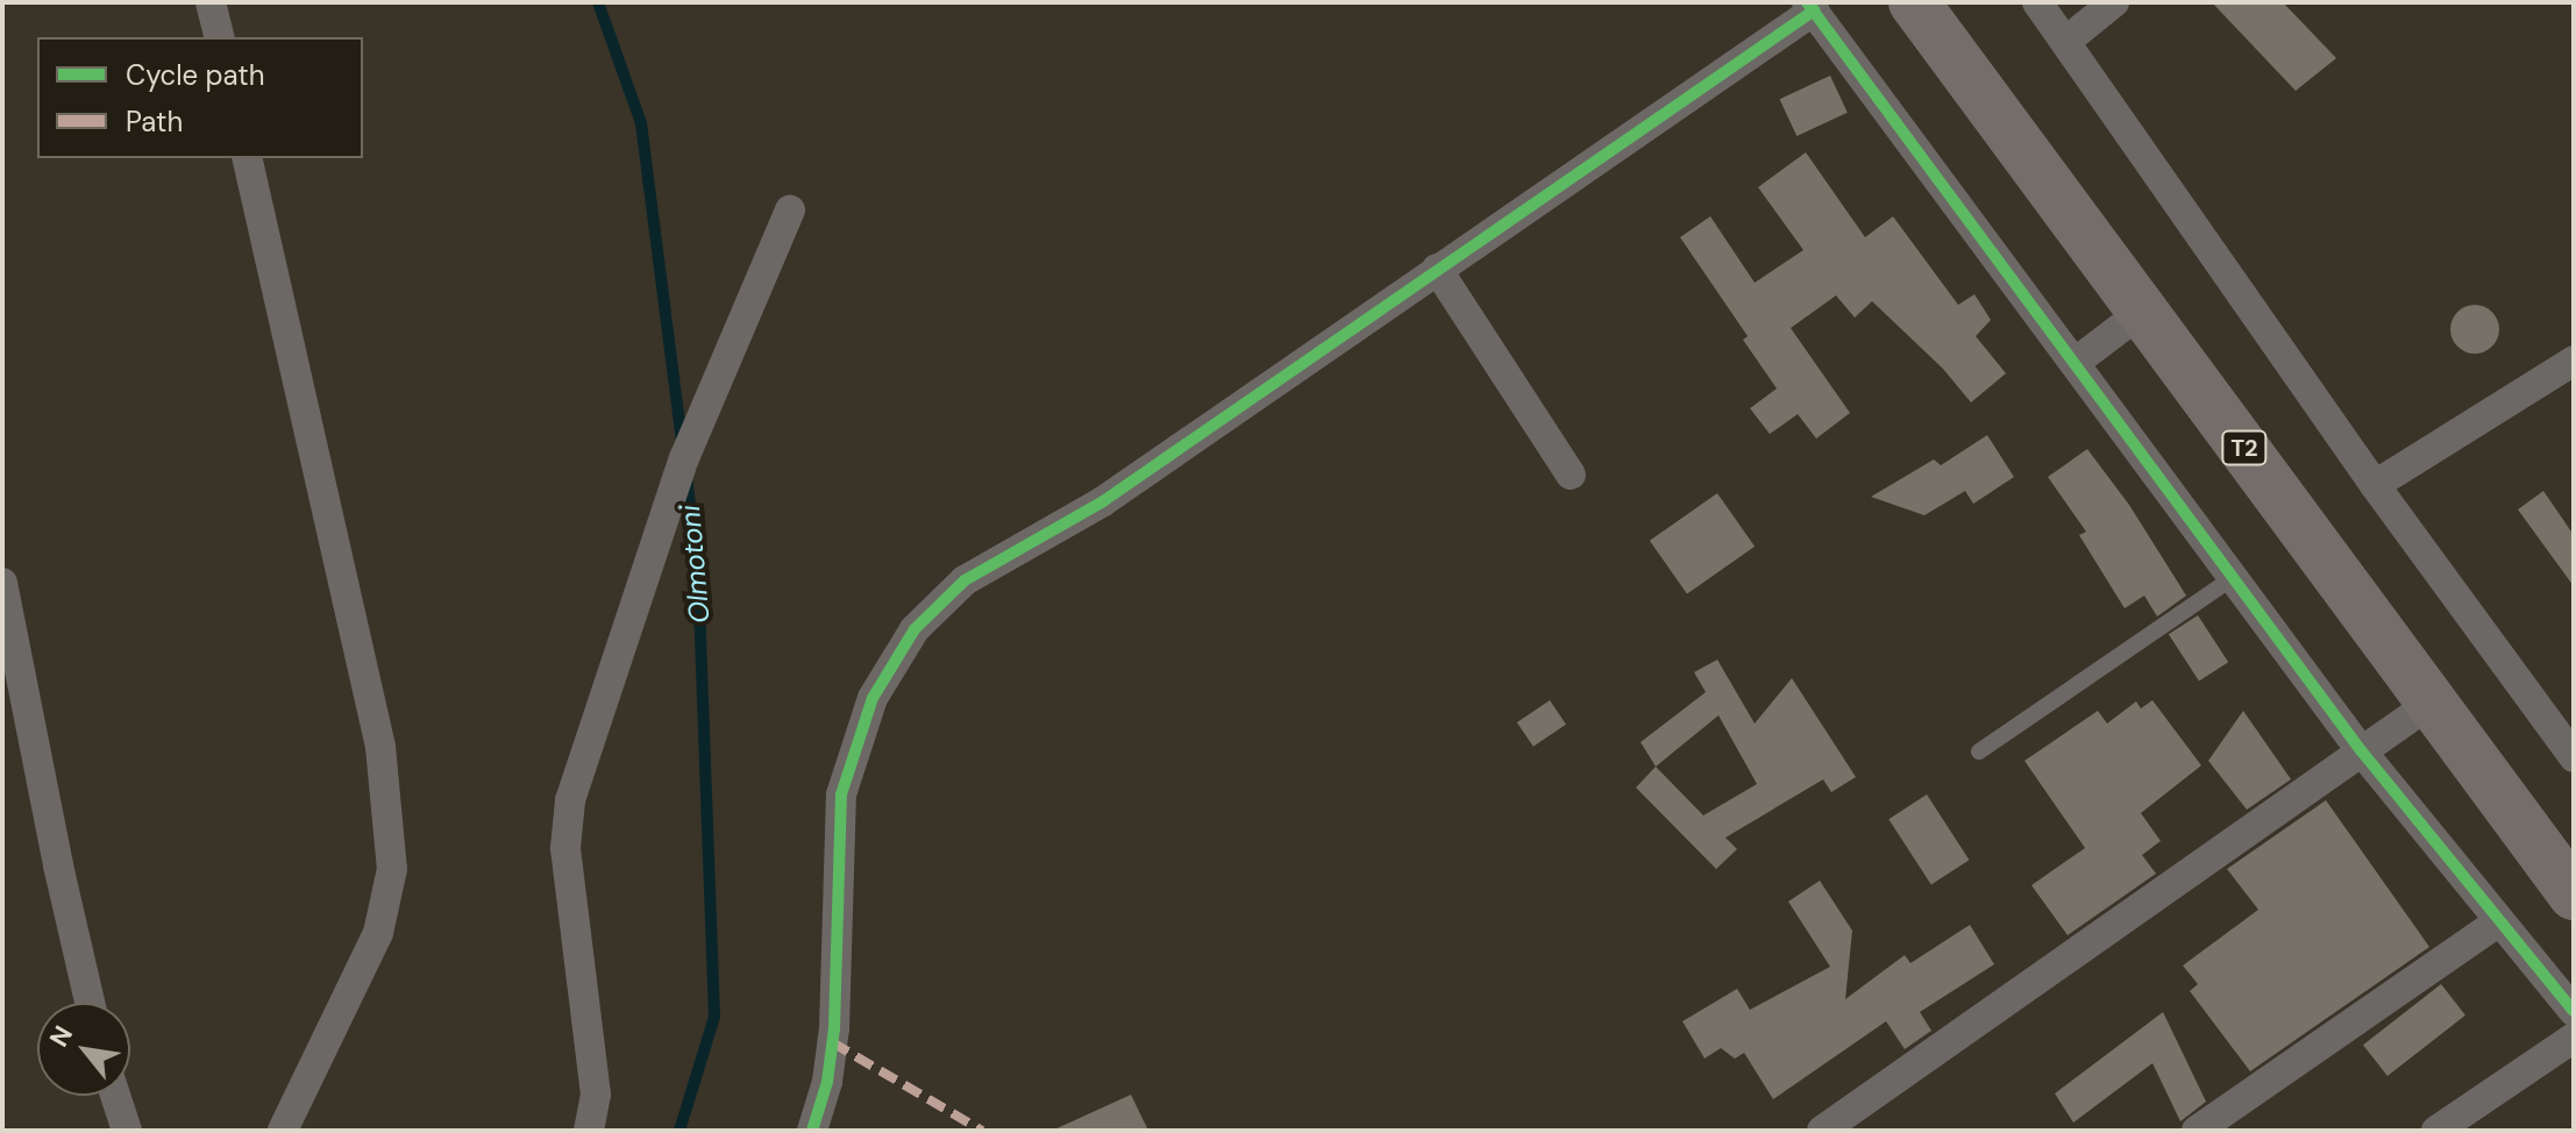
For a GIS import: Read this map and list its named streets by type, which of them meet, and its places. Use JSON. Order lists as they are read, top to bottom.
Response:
{
  "streets": {
    "highway": ["T2"]
  },
  "water": ["Olmotoni"],
  "legend": ["Cycle path", "Path"],
  "north": "top left"
}
